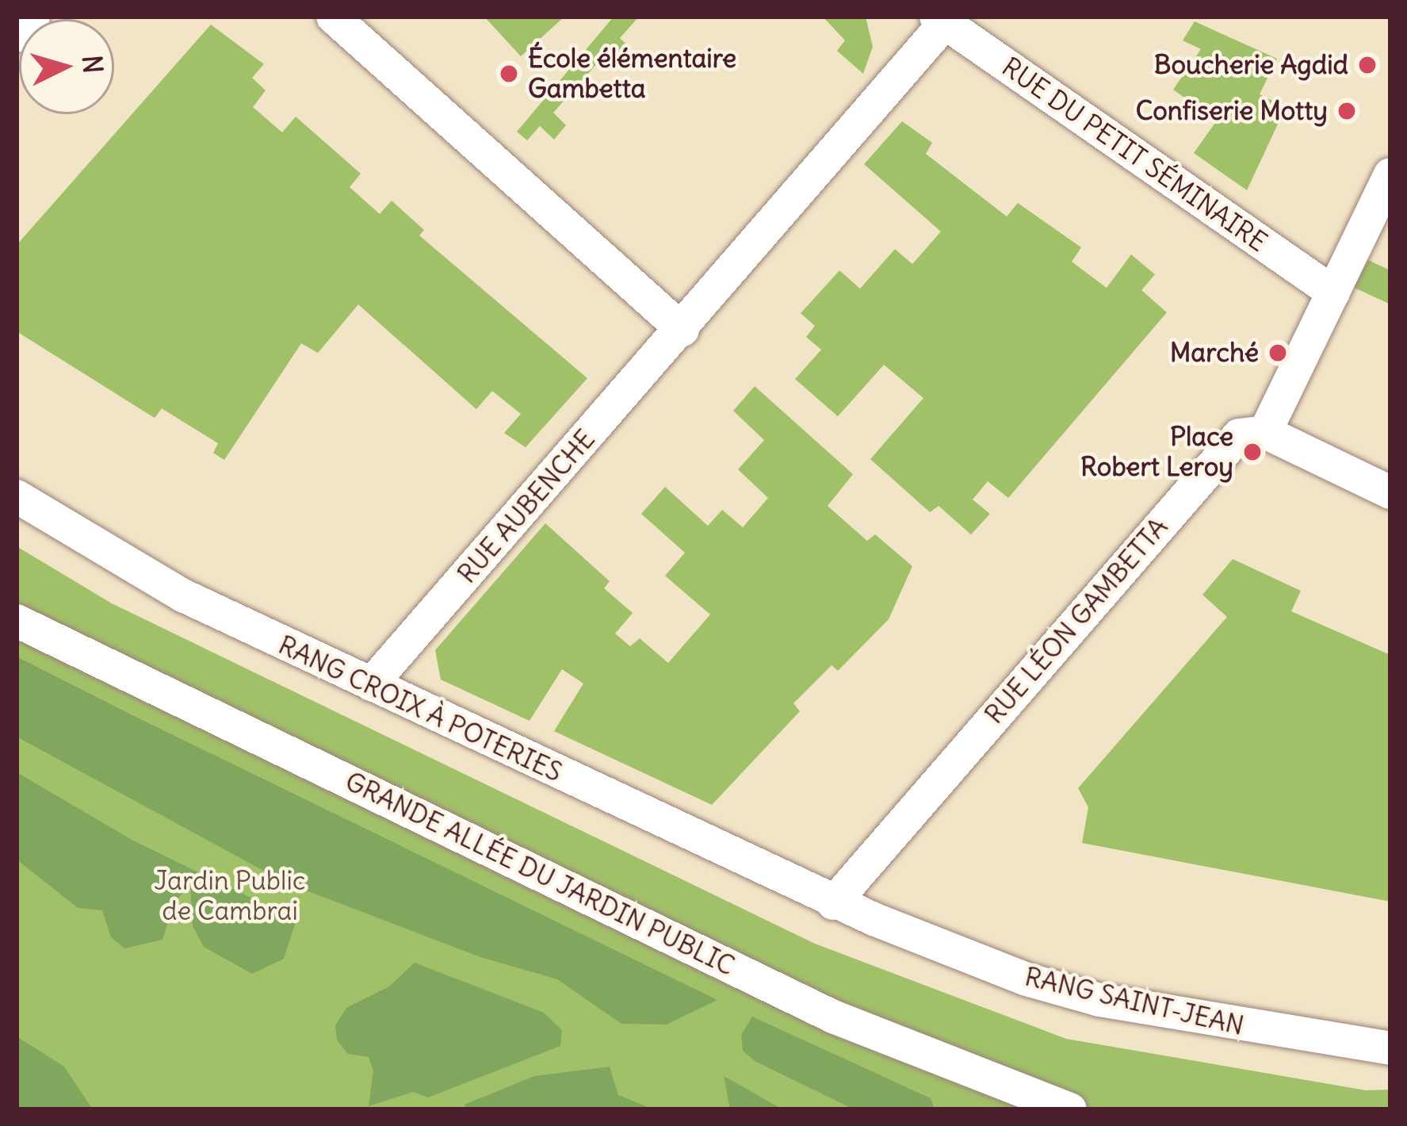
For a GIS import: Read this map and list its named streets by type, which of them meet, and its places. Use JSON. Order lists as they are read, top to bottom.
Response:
{
  "streets": {
    "street": [
      "RUE DU PETIT SÉMINAIRE",
      "RUE AUBENCHE",
      "RUE LÉON GAMBETTA",
      "RANG CROIX À POTERIES",
      "GRANDE ALLÉE DU JARDIN PUBLIC",
      "RANG SAINT-JEAN"
    ]
  },
  "crossings": [
    ["RUE DU PETIT SÉMINAIRE", "RUE AUBENCHE"],
    ["RUE AUBENCHE", "RANG CROIX À POTERIES"],
    ["RUE LÉON GAMBETTA", "RANG CROIX À POTERIES"],
    ["RUE LÉON GAMBETTA", "RANG SAINT-JEAN"],
    ["RANG CROIX À POTERIES", "RANG SAINT-JEAN"]
  ],
  "parks": ["Jardin Public de Cambrai"],
  "places": [
    "Boucherie Agdid",
    "École élémentaire Gambetta",
    "Confiserie Motty",
    "Marché",
    "Place Robert Leroy"
  ],
  "north": "right"
}
